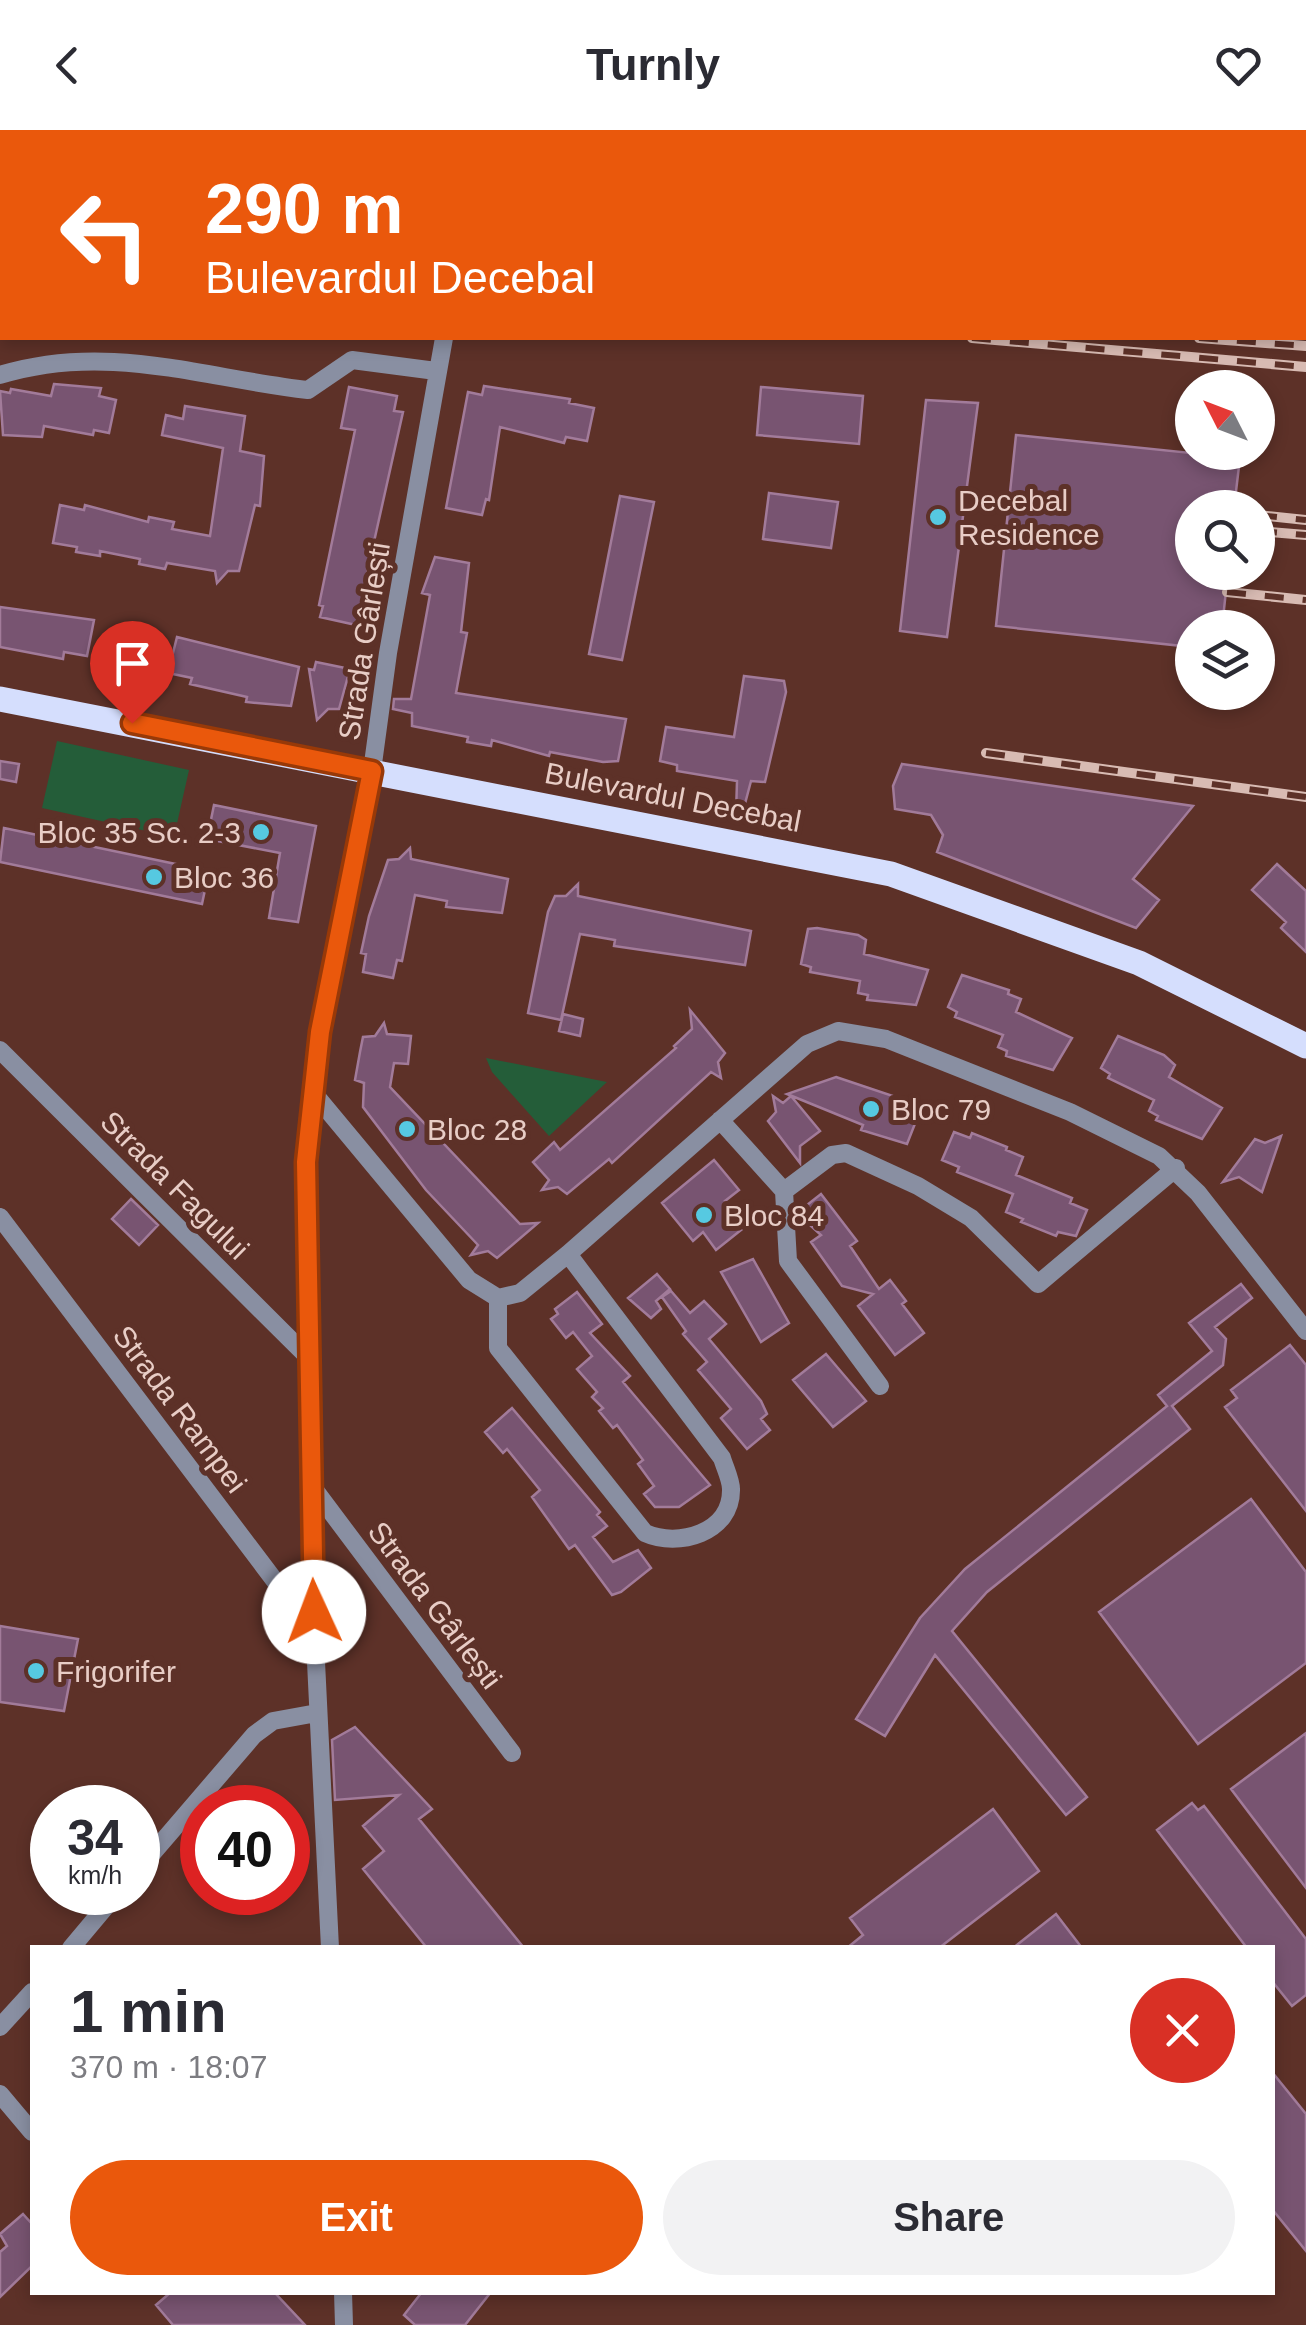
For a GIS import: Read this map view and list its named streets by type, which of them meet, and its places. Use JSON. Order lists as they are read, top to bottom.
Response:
{
  "streets": {
    "main road": ["Bulevardul Decebal"],
    "street": ["Strada Gârlești", "Strada Fagului", "Strada Rampei"]
  },
  "crossings": [
    ["Strada Gârlești", "Bulevardul Decebal"],
    ["Strada Gârlești", "Strada Fagului"],
    ["Strada Gârlești", "Strada Rampei"]
  ],
  "places": [
    "Decebal Residence",
    "Bloc 35 Sc. 2-3",
    "Bloc 36",
    "Bloc 79",
    "Bloc 28",
    "Bloc 84",
    "Frigorifer"
  ],
  "north": "top left",
  "page": {
    "header": "Turnly",
    "turn": ["290 m", "Bulevardul Decebal"],
    "speed": "34 km/h",
    "limit": "40",
    "heading": ["1 min", "370 m · 18:07"],
    "buttons": ["Exit", "Share"]
  }
}
